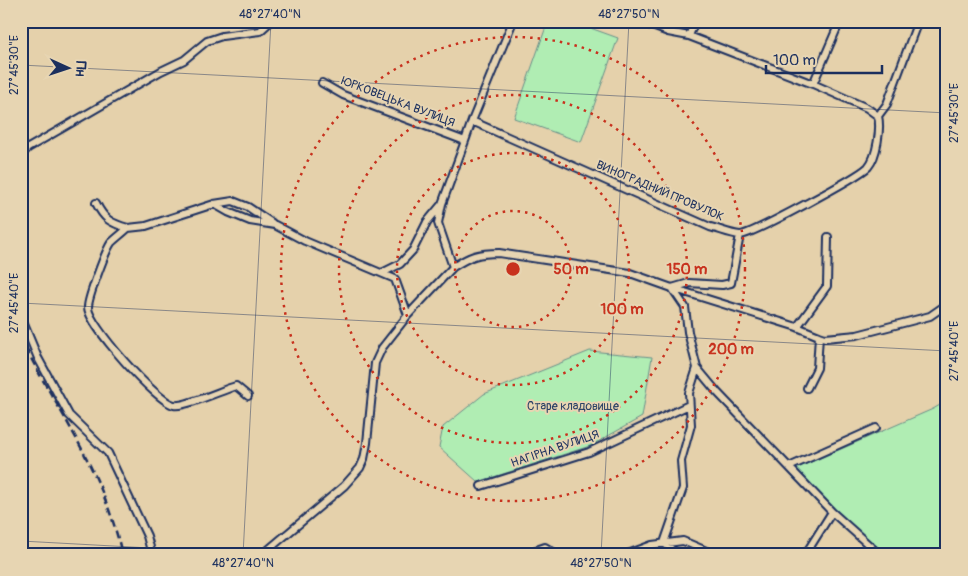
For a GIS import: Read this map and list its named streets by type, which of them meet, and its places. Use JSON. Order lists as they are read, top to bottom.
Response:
{
  "streets": {
    "street": ["ЮРКОВЕЦЬКА ВУЛИЦЯ", "ВИНОГРАДНИЙ ПРОВУЛОК", "НАГІРНА ВУЛИЦЯ"]
  },
  "crossings": [
    ["ЮРКОВЕЦЬКА ВУЛИЦЯ", "ВИНОГРАДНИЙ ПРОВУЛОК"]
  ],
  "parks": ["Старе кладовище"],
  "scale_bar": "100 m",
  "north": "right",
  "coordinates": [
    "48°27'40\"N",
    "48°27'50\"N",
    "27°45'30\"E",
    "27°45'40\"E"
  ],
  "rings": [
    "50 m",
    "150 m",
    "100 m",
    "200 m"
  ]
}
